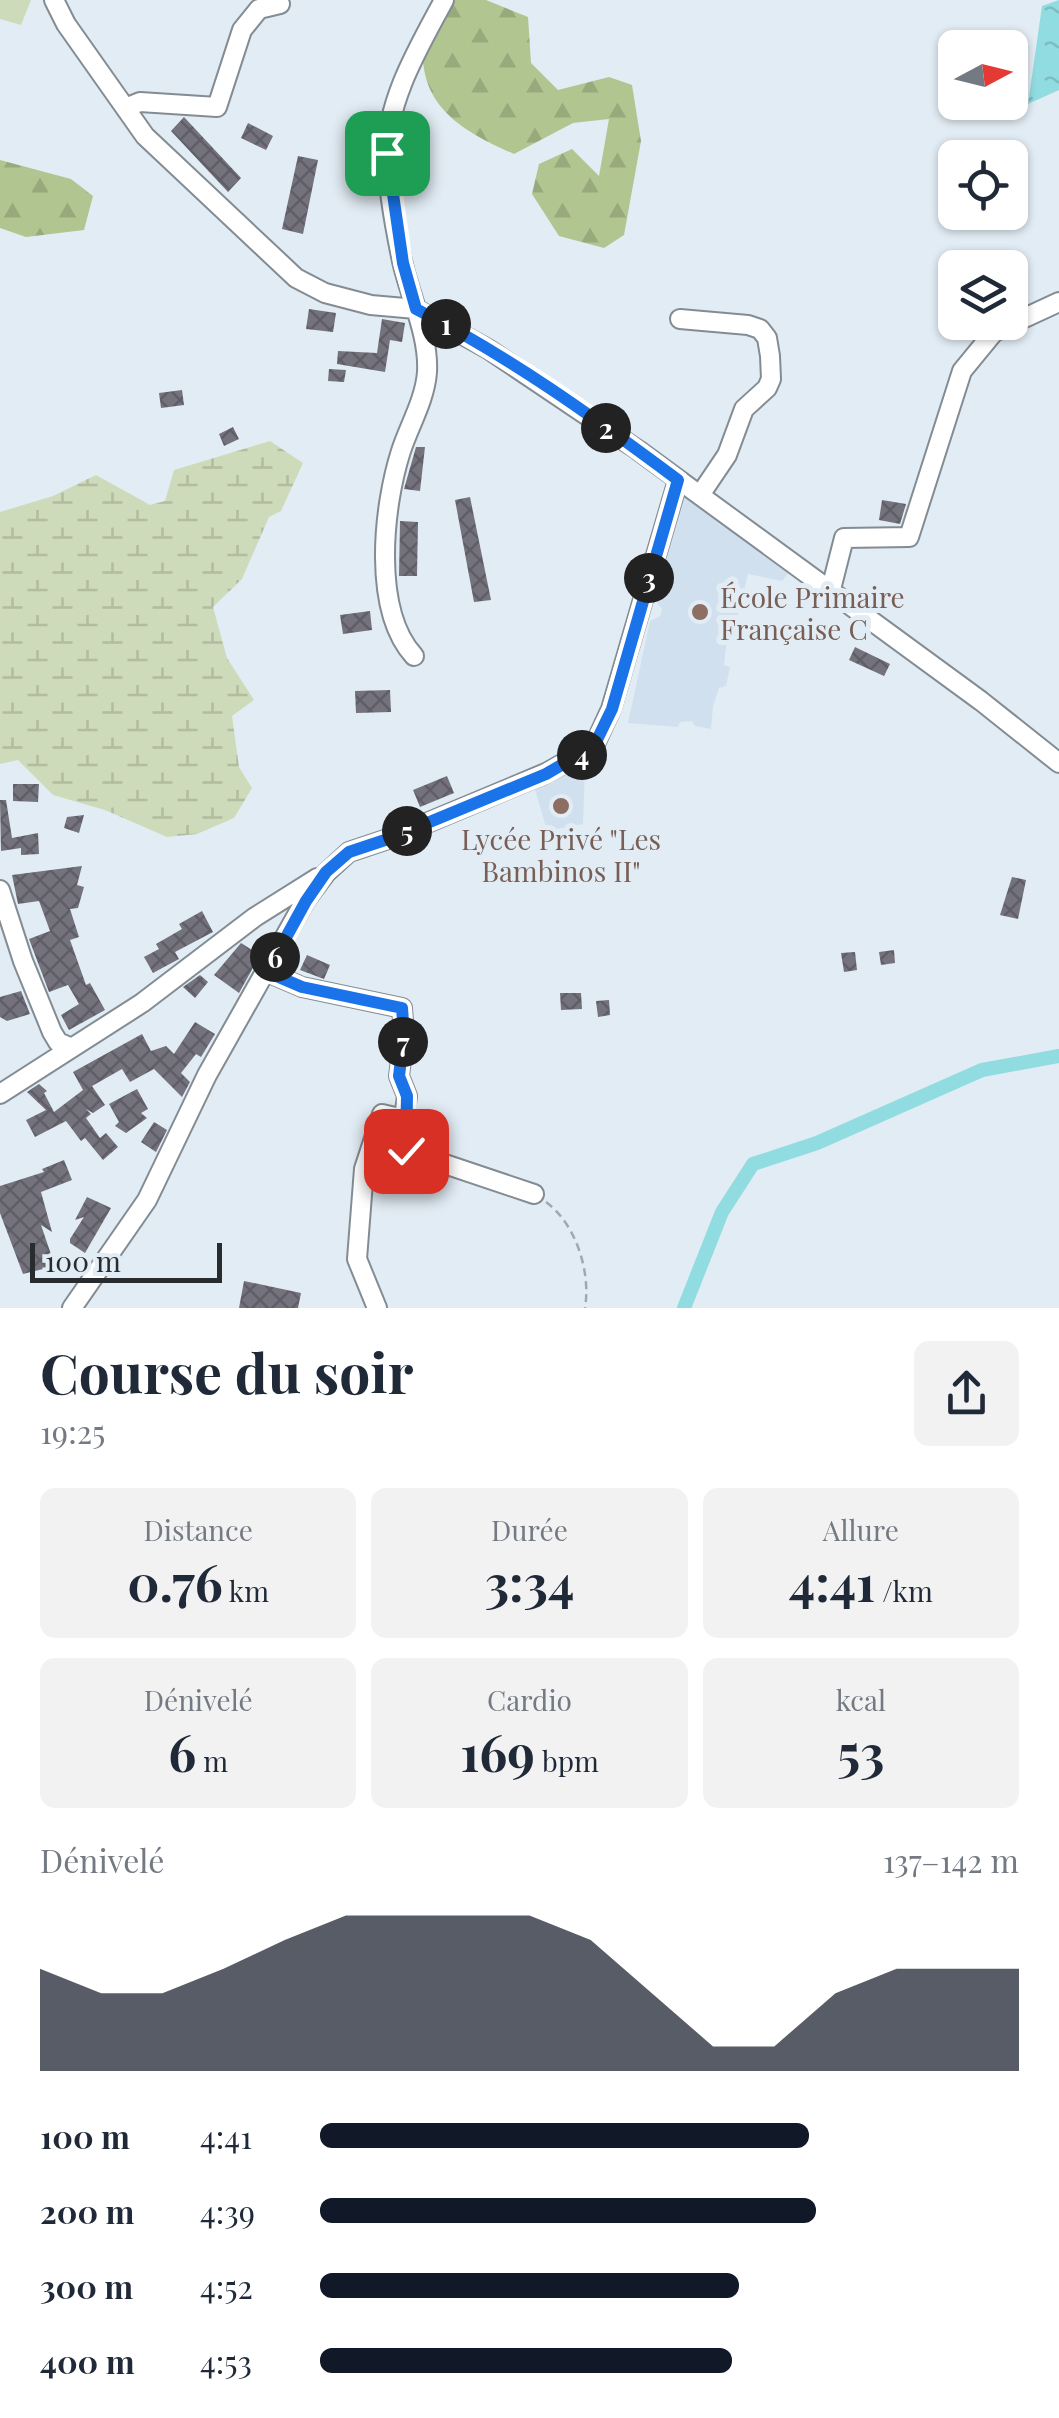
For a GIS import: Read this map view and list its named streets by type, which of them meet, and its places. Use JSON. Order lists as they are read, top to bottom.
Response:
{
  "places": ["École Primaire Française C", "Lycée Privé \"Les Bambinos II\""],
  "scale_bar": "100 m",
  "north": "right",
  "page": {
    "pins": [
      "1",
      "2",
      "3",
      "4",
      "5",
      "6",
      "7"
    ],
    "scale": "100 m",
    "heading": ["Course du soir", "19:25"],
    "stats": [
      ["Distance", "0.76 km"],
      ["Durée", "3:34"],
      ["Allure", "4:41 /km"],
      ["Dénivelé", "6 m"],
      ["Cardio", "169 bpm"],
      ["kcal", "53"]
    ],
    "chart": ["Dénivelé", "137–142 m"],
    "list": [
      {
        "name": "100 m",
        "note": "4:41"
      },
      {
        "name": "200 m",
        "note": "4:39"
      },
      {
        "name": "300 m",
        "note": "4:52"
      },
      {
        "name": "400 m",
        "note": "4:53"
      }
    ]
  }
}
